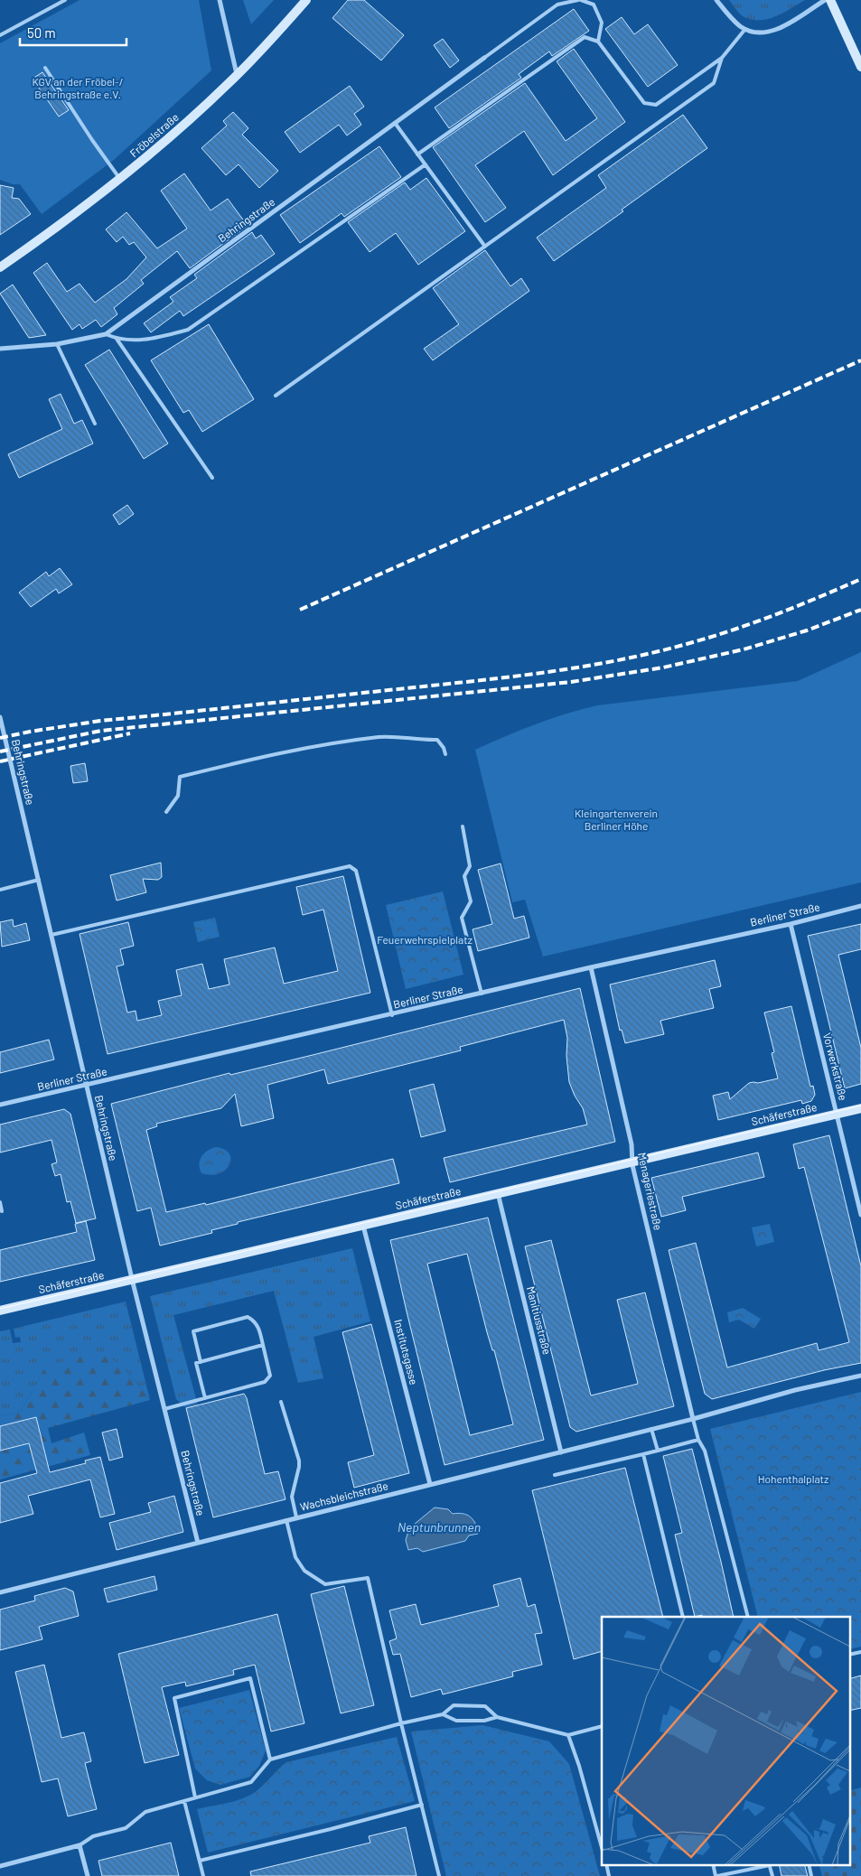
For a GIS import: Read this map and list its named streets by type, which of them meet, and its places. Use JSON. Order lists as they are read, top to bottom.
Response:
{
  "streets": {
    "street": [
      "Fröbelstraße",
      "Behringstraße",
      "Berliner Straße",
      "Vorwerkstraße",
      "Schäferstraße",
      "Menageriestraße",
      "Manitiusstraße",
      "Institutsgasse",
      "Wachsbleichstraße"
    ]
  },
  "crossings": [
    ["Behringstraße", "Berliner Straße"],
    ["Behringstraße", "Schäferstraße"],
    ["Behringstraße", "Wachsbleichstraße"],
    ["Berliner Straße", "Vorwerkstraße"],
    ["Berliner Straße", "Menageriestraße"],
    ["Vorwerkstraße", "Schäferstraße"],
    ["Schäferstraße", "Menageriestraße"],
    ["Schäferstraße", "Manitiusstraße"],
    ["Schäferstraße", "Institutsgasse"],
    ["Menageriestraße", "Wachsbleichstraße"],
    ["Manitiusstraße", "Wachsbleichstraße"],
    ["Institutsgasse", "Wachsbleichstraße"]
  ],
  "water": ["Neptunbrunnen"],
  "parks": [
    "KGV an der Fröbel-/ Behringstraße e.V.",
    "Kleingartenverein Berliner Höhe",
    "Feuerwehrspielplatz",
    "Hohenthalplatz"
  ],
  "scale_bar": "50 m"
}
